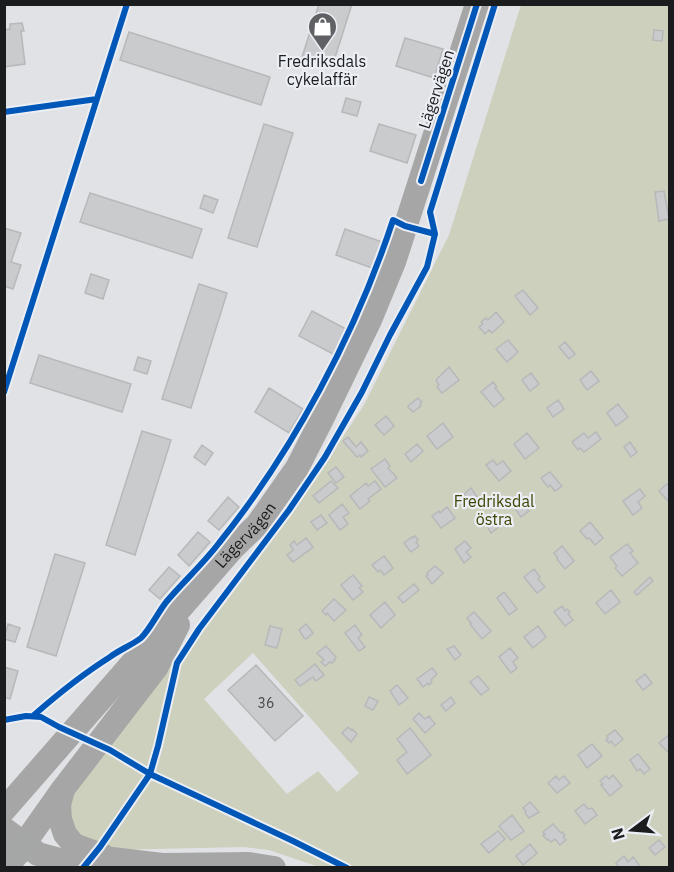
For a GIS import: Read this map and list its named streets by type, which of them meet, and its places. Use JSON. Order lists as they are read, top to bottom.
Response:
{
  "streets": {
    "street": ["Lägervägen"]
  },
  "parks": ["Fredriksdal östra"],
  "places": {
    "shop": ["Fredriksdals cykelaffär"]
  },
  "house_numbers": ["36"],
  "north": "left"
}
